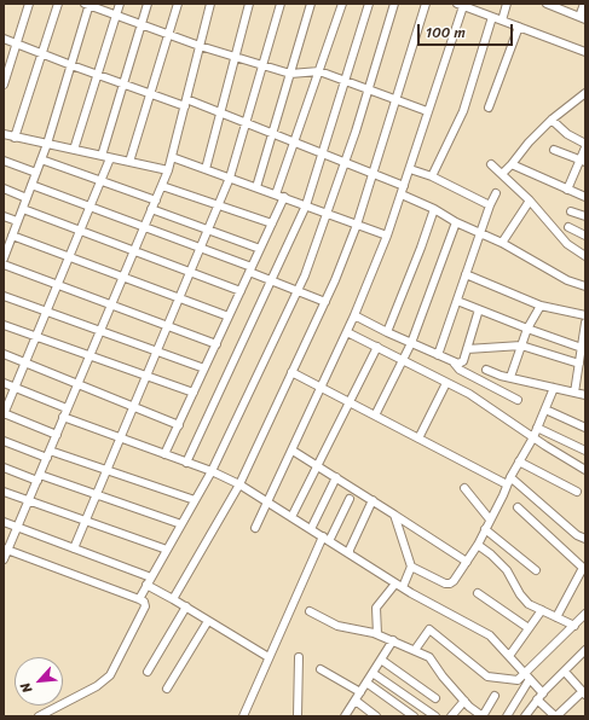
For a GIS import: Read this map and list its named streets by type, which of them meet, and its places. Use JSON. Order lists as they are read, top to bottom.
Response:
{
  "scale_bar": "100 m",
  "north": "bottom left"
}
